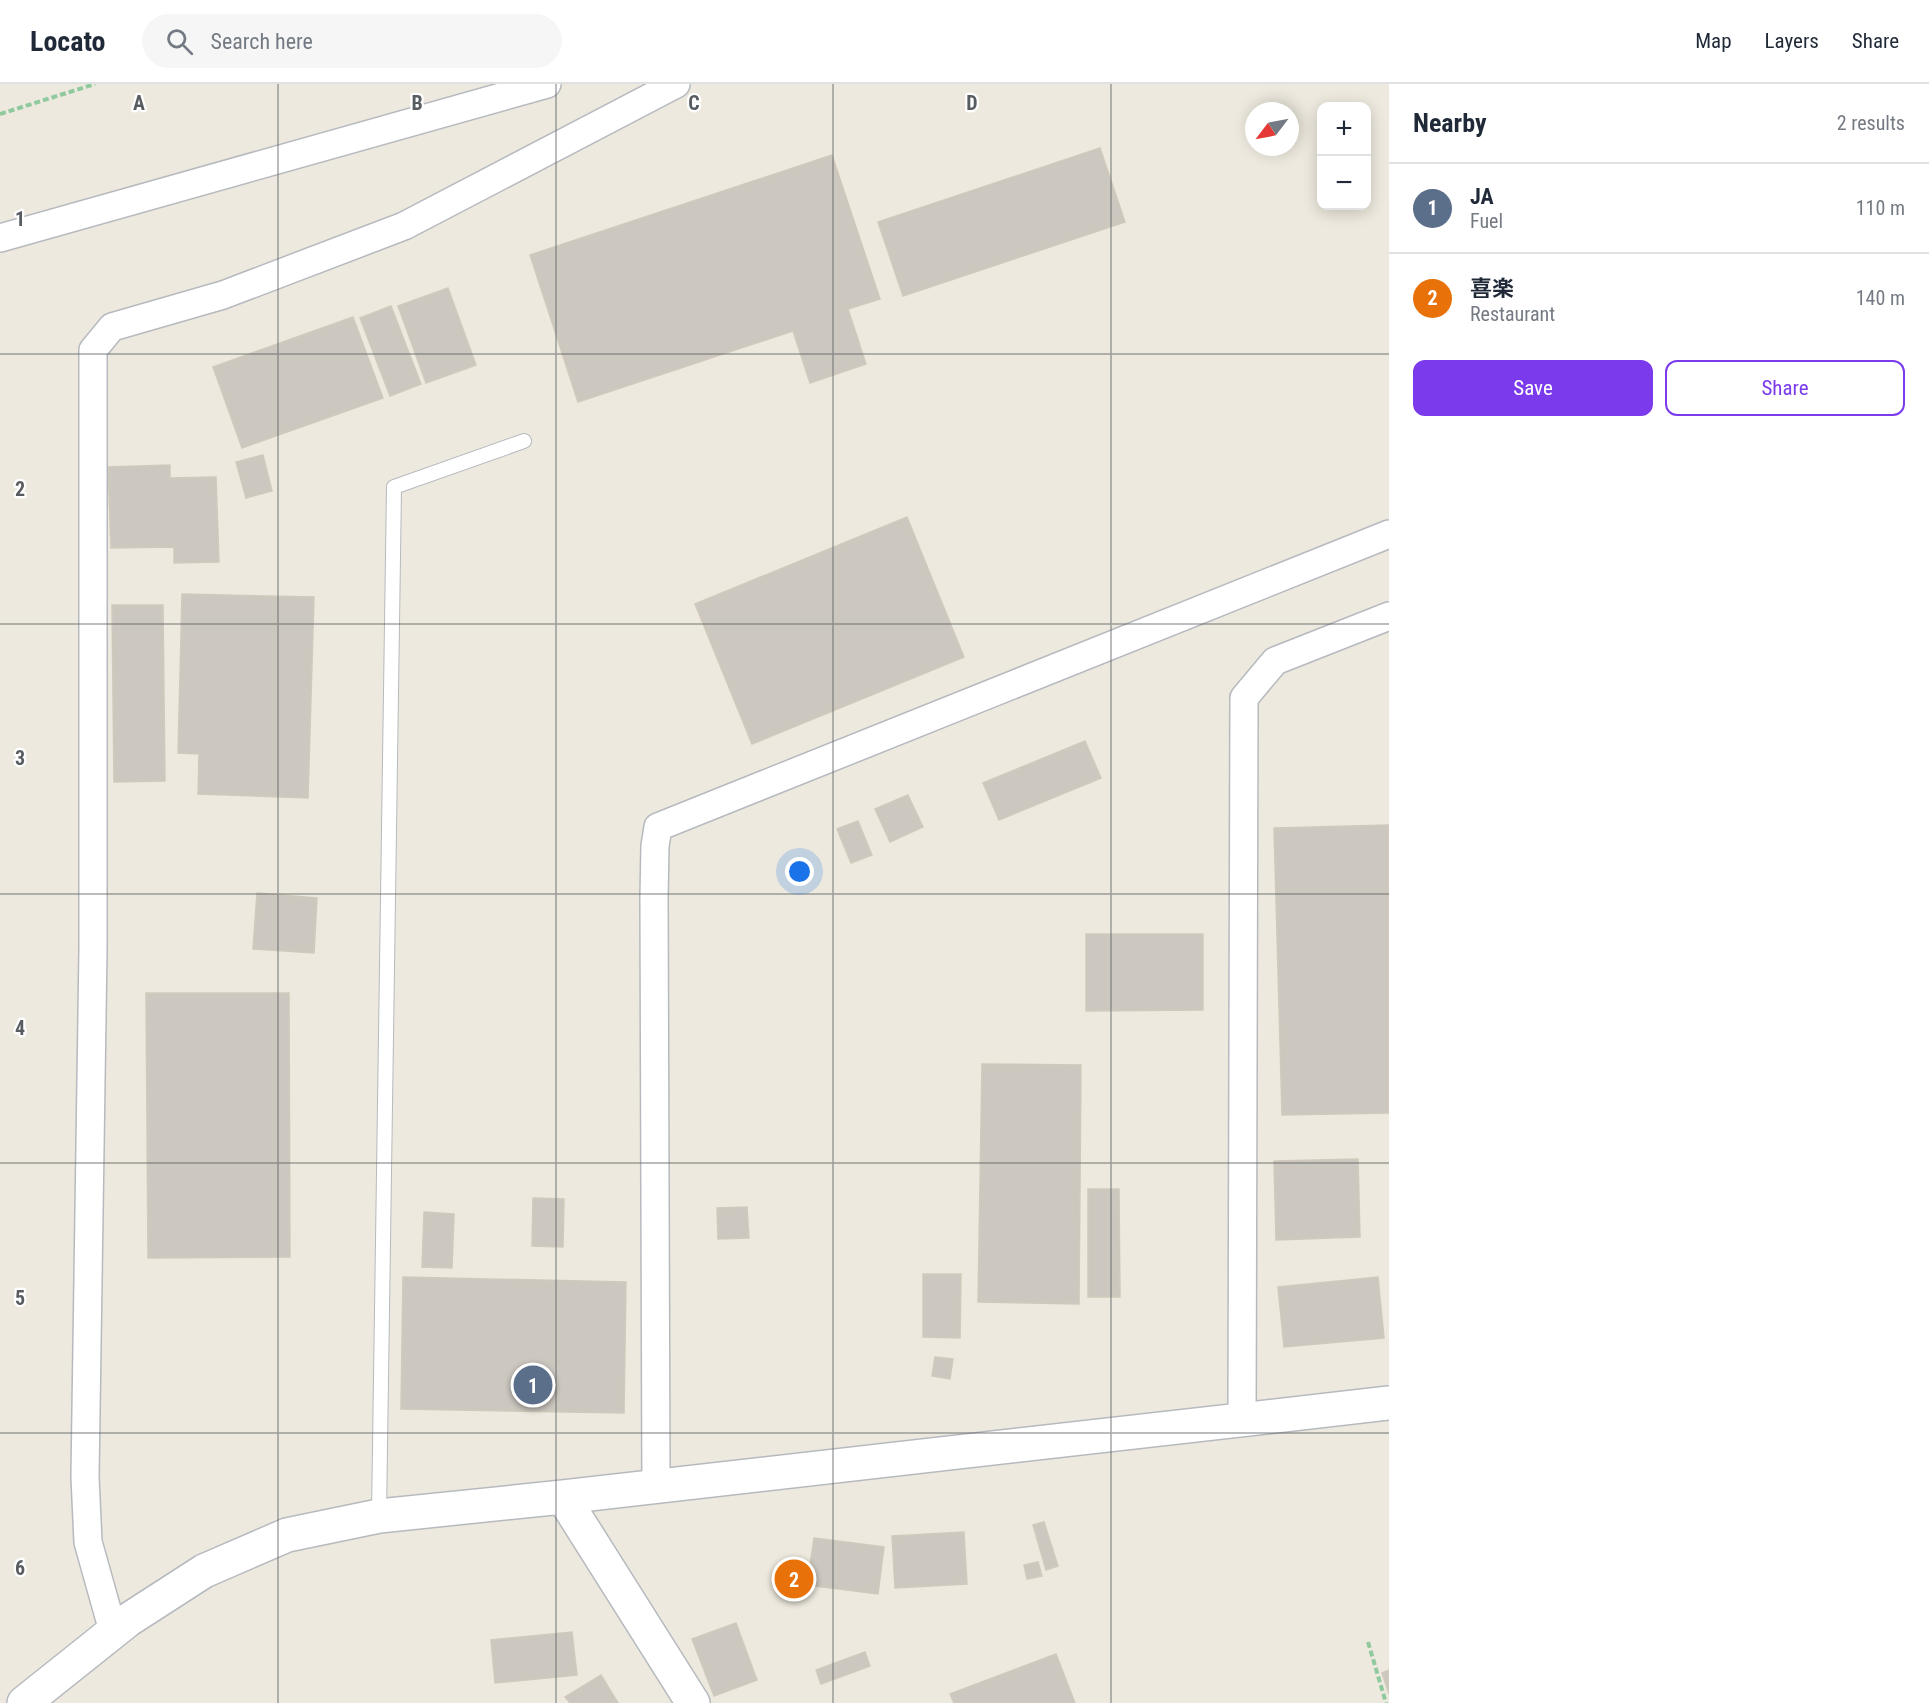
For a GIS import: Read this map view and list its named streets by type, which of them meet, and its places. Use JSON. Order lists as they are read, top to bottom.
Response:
{
  "north": "bottom left",
  "page": {
    "header": "Locato",
    "search": "Search here",
    "nav": ["Map", "Layers", "Share"],
    "heading": ["Nearby", "2 results"],
    "map_buttons": ["+", "−"],
    "list": [
      {
        "mark": "1",
        "name": "JA",
        "note": "Fuel",
        "value": "110 m"
      },
      {
        "mark": "2",
        "name": "喜楽",
        "note": "Restaurant",
        "value": "140 m"
      }
    ],
    "buttons": ["Save", "Share"],
    "pins": ["1", "2"]
  },
  "grid": {
    "columns": [
      "A",
      "B",
      "C",
      "D"
    ],
    "rows": [
      "1",
      "2",
      "3",
      "4",
      "5",
      "6"
    ]
  }
}
